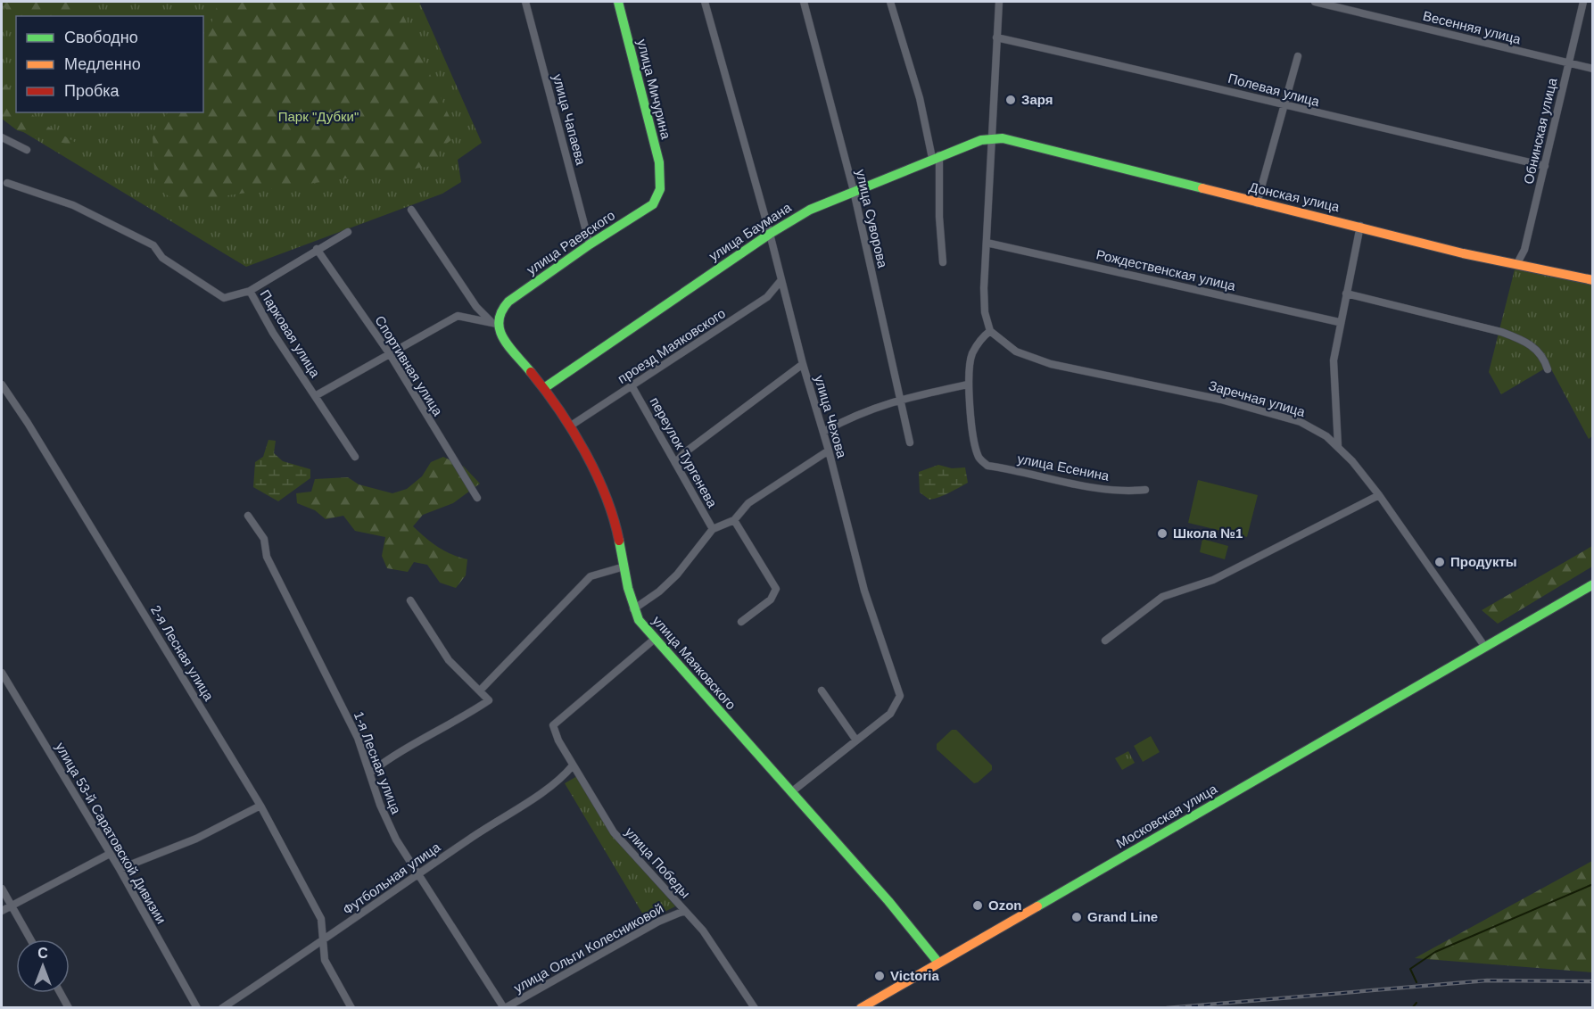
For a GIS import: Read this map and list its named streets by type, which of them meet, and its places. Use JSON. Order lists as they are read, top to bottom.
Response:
{
  "streets": {
    "street": [
      "Весенняя улица",
      "улица Мичурина",
      "Полевая улица",
      "улица Чапаева",
      "Обнинская улица",
      "Донская улица",
      "улица Суворова",
      "улица Баумана",
      "улица Раевского",
      "Рождественская улица",
      "Парковая улица",
      "проезд Маяковского",
      "Спортивная улица",
      "Заречная улица",
      "улица Чехова",
      "переулок Тургенева",
      "улица Есенина",
      "2-я Лесная улица",
      "улица Маяковского",
      "1-я Лесная улица",
      "Московская улица",
      "улица 53-й Саратовской Дивизии",
      "улица Победы",
      "Футбольная улица",
      "улица Ольги Колесниковой"
    ]
  },
  "crossings": [
    ["Весенняя улица", "Обнинская улица"],
    ["улица Мичурина", "улица Раевского"],
    ["Полевая улица", "Обнинская улица"],
    ["улица Чапаева", "улица Раевского"],
    ["Обнинская улица", "Донская улица"],
    ["Донская улица", "улица Баумана"],
    ["улица Суворова", "улица Баумана"],
    ["улица Баумана", "улица Чехова"],
    ["улица Баумана", "улица Маяковского"],
    ["улица Раевского", "улица Маяковского"],
    ["проезд Маяковского", "улица Чехова"],
    ["проезд Маяковского", "переулок Тургенева"],
    ["проезд Маяковского", "улица Маяковского"],
    ["Заречная улица", "Московская улица"],
    ["улица Чехова", "улица Маяковского"],
    ["2-я Лесная улица", "Футбольная улица"],
    ["улица Маяковского", "Московская улица"],
    ["улица Маяковского", "улица Победы"],
    ["1-я Лесная улица", "Футбольная улица"],
    ["1-я Лесная улица", "улица Ольги Колесниковой"],
    ["улица Победы", "Футбольная улица"],
    ["улица Победы", "улица Ольги Колесниковой"]
  ],
  "parks": ["Парк \"Дубки\""],
  "places": [
    "Заря",
    "Школа №1",
    "Продукты",
    "Ozon",
    "Grand Line",
    "Victoria"
  ],
  "legend": ["Свободно", "Медленно", "Пробка"],
  "north": "top"
}
